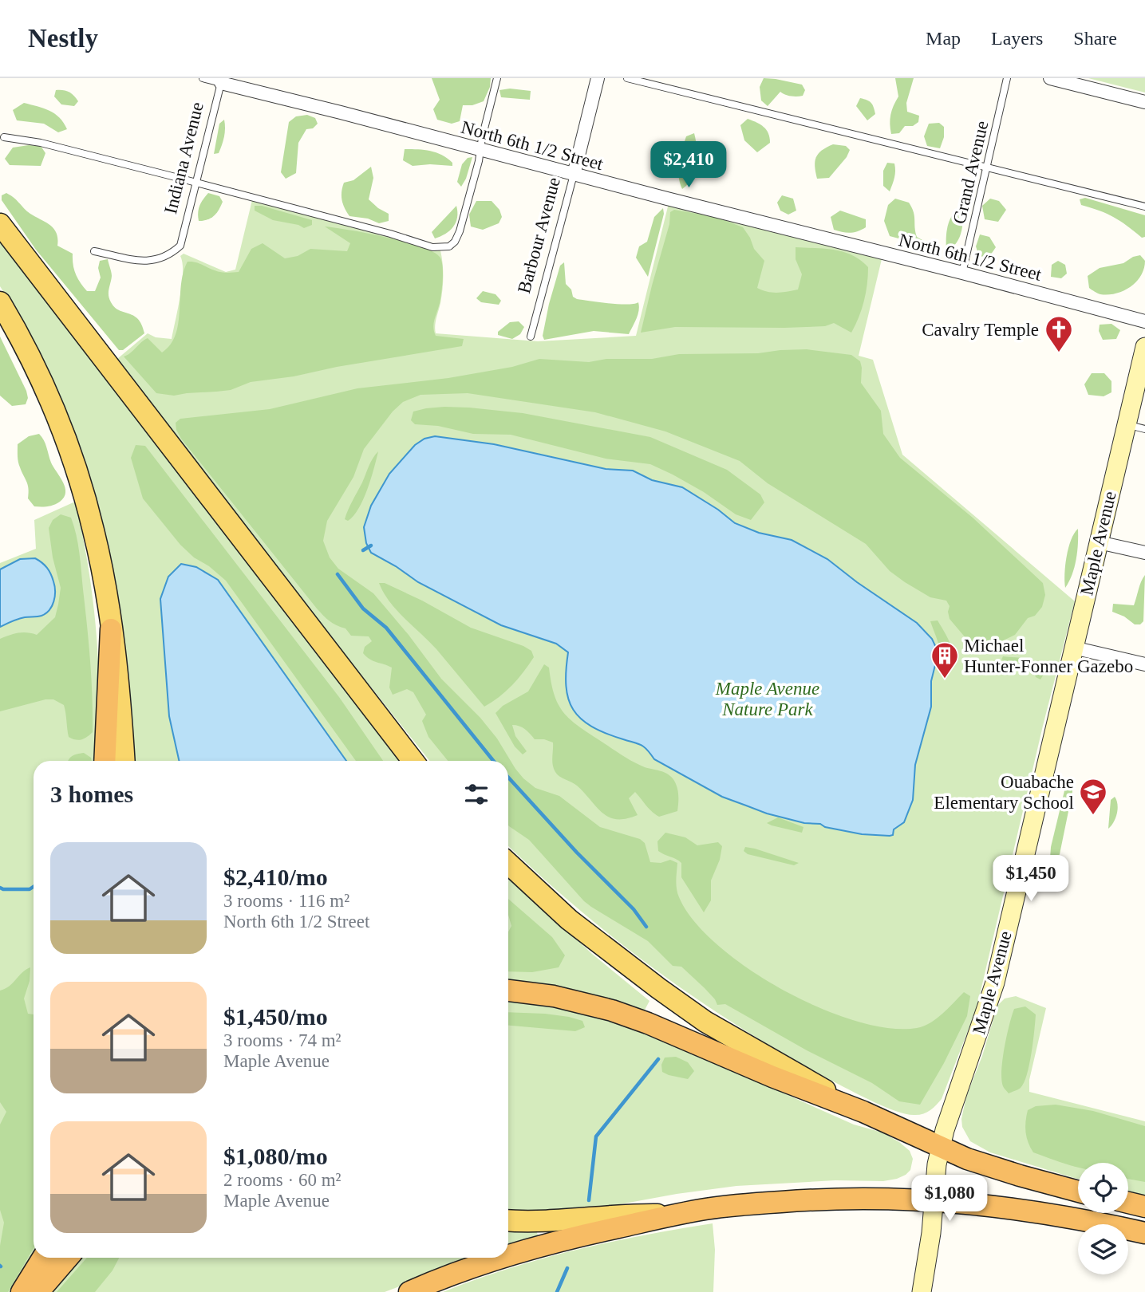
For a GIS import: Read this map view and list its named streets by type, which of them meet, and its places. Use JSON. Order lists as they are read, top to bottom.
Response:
{
  "streets": {
    "main road": ["Maple Avenue"],
    "street": ["North 6th 1/2 Street", "Barbour Avenue"],
    "lane": ["Indiana Avenue", "Grand Avenue"]
  },
  "crossings": [
    ["North 6th 1/2 Street", "Indiana Avenue"],
    ["North 6th 1/2 Street", "Grand Avenue"],
    ["North 6th 1/2 Street", "Barbour Avenue"]
  ],
  "parks": ["Maple Avenue Nature Park"],
  "places": {
    "church": ["Cavalry Temple"],
    "building": ["Michael Hunter-Fonner Gazebo"],
    "school or university": ["Ouabache Elementary School"]
  },
  "page": {
    "header": "Nestly",
    "nav": ["Map", "Layers", "Share"],
    "price": ["$2,410", "$1,450", "$1,080"],
    "heading": "3 homes",
    "list": [
      {
        "name": "$2,410/mo",
        "note": "3 rooms · 116 m² · North 6th 1/2 Street"
      },
      {
        "name": "$1,450/mo",
        "note": "3 rooms · 74 m² · Maple Avenue"
      },
      {
        "name": "$1,080/mo",
        "note": "2 rooms · 60 m² · Maple Avenue"
      }
    ]
  }
}
